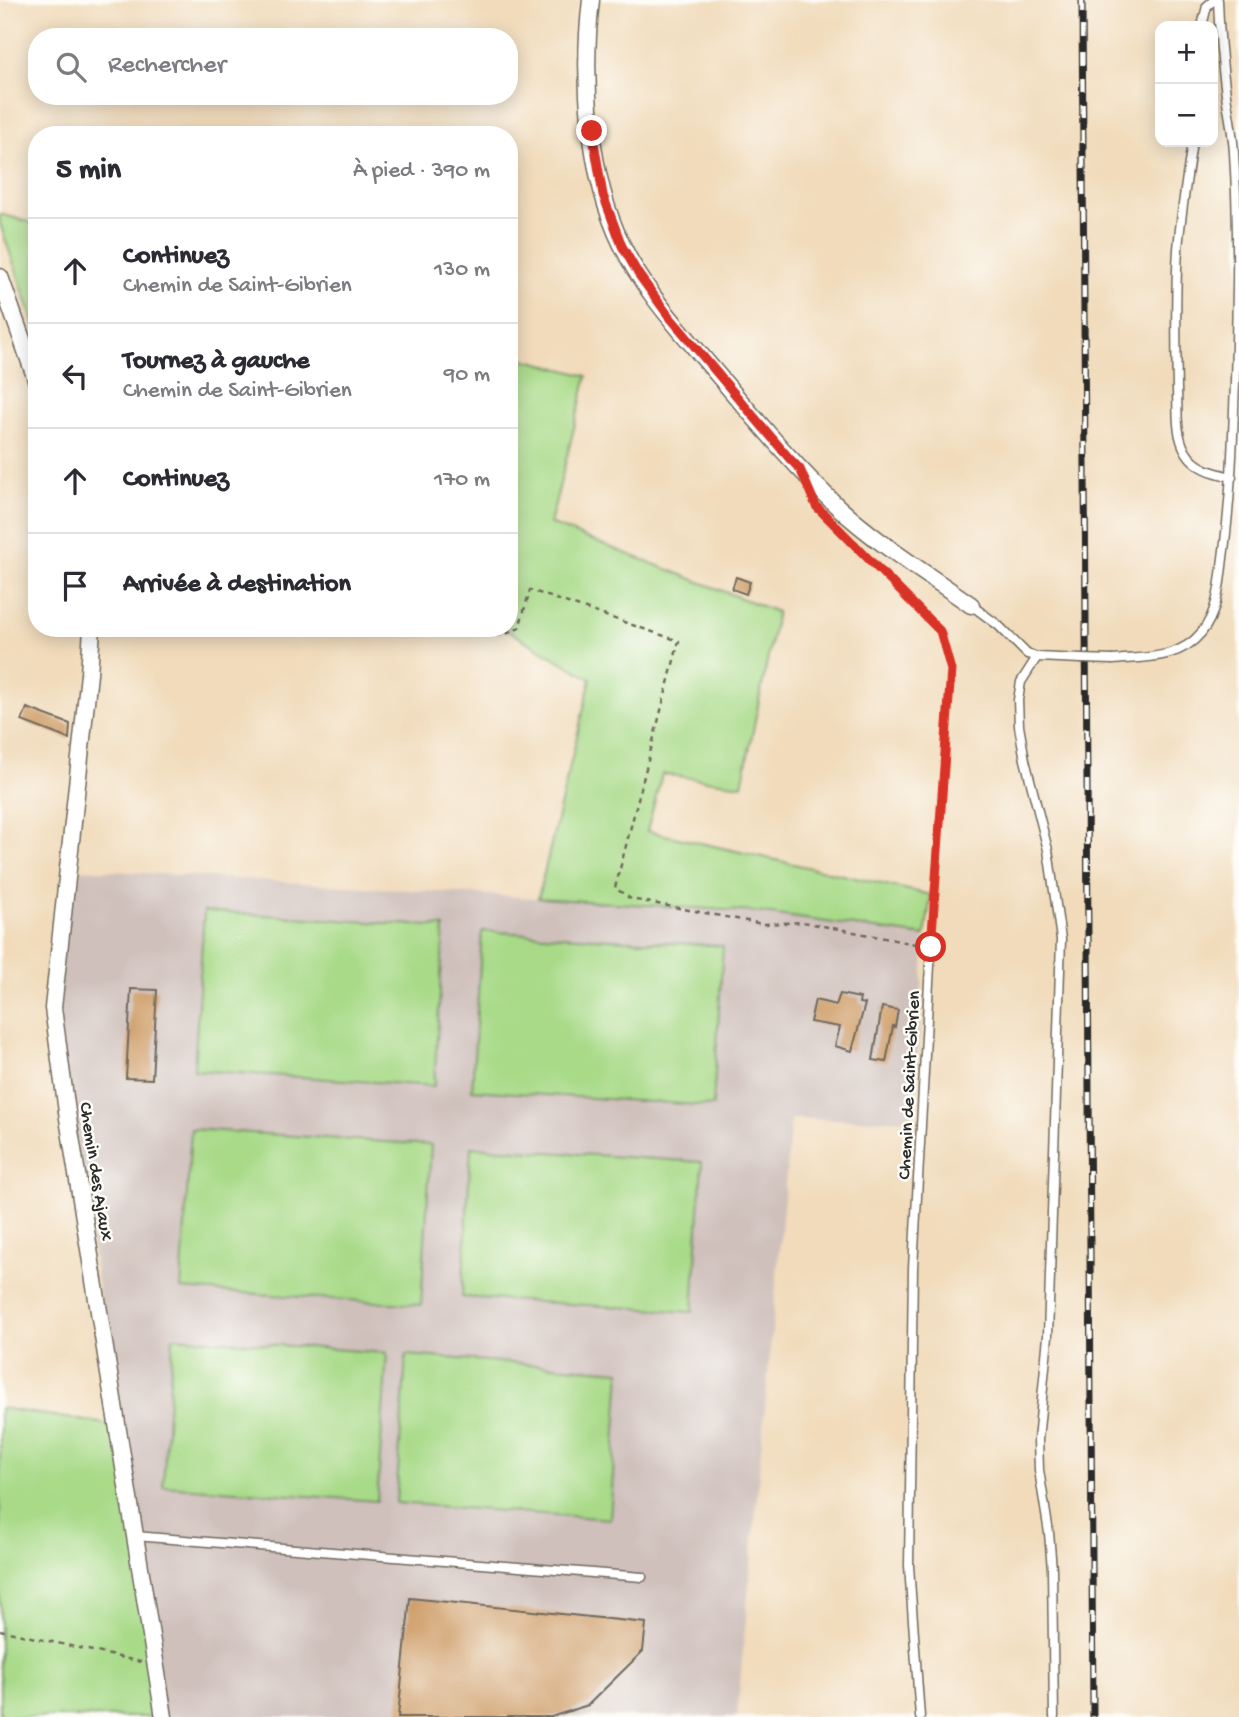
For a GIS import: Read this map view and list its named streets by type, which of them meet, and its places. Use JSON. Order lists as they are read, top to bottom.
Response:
{
  "streets": {
    "street": ["Chemin des Ajaux"],
    "lane": ["Chemin de Saint-Gibrien"]
  },
  "page": {
    "map_buttons": ["+", "−"],
    "search": "Rechercher",
    "heading": ["5 min", "À pied · 390 m"],
    "list": [
      ["Continuez", "Chemin de Saint-Gibrien", "130 m"],
      ["Tournez à gauche", "Chemin de Saint-Gibrien", "90 m"],
      ["Continuez", "170 m"],
      "Arrivée à destination"
    ]
  }
}
